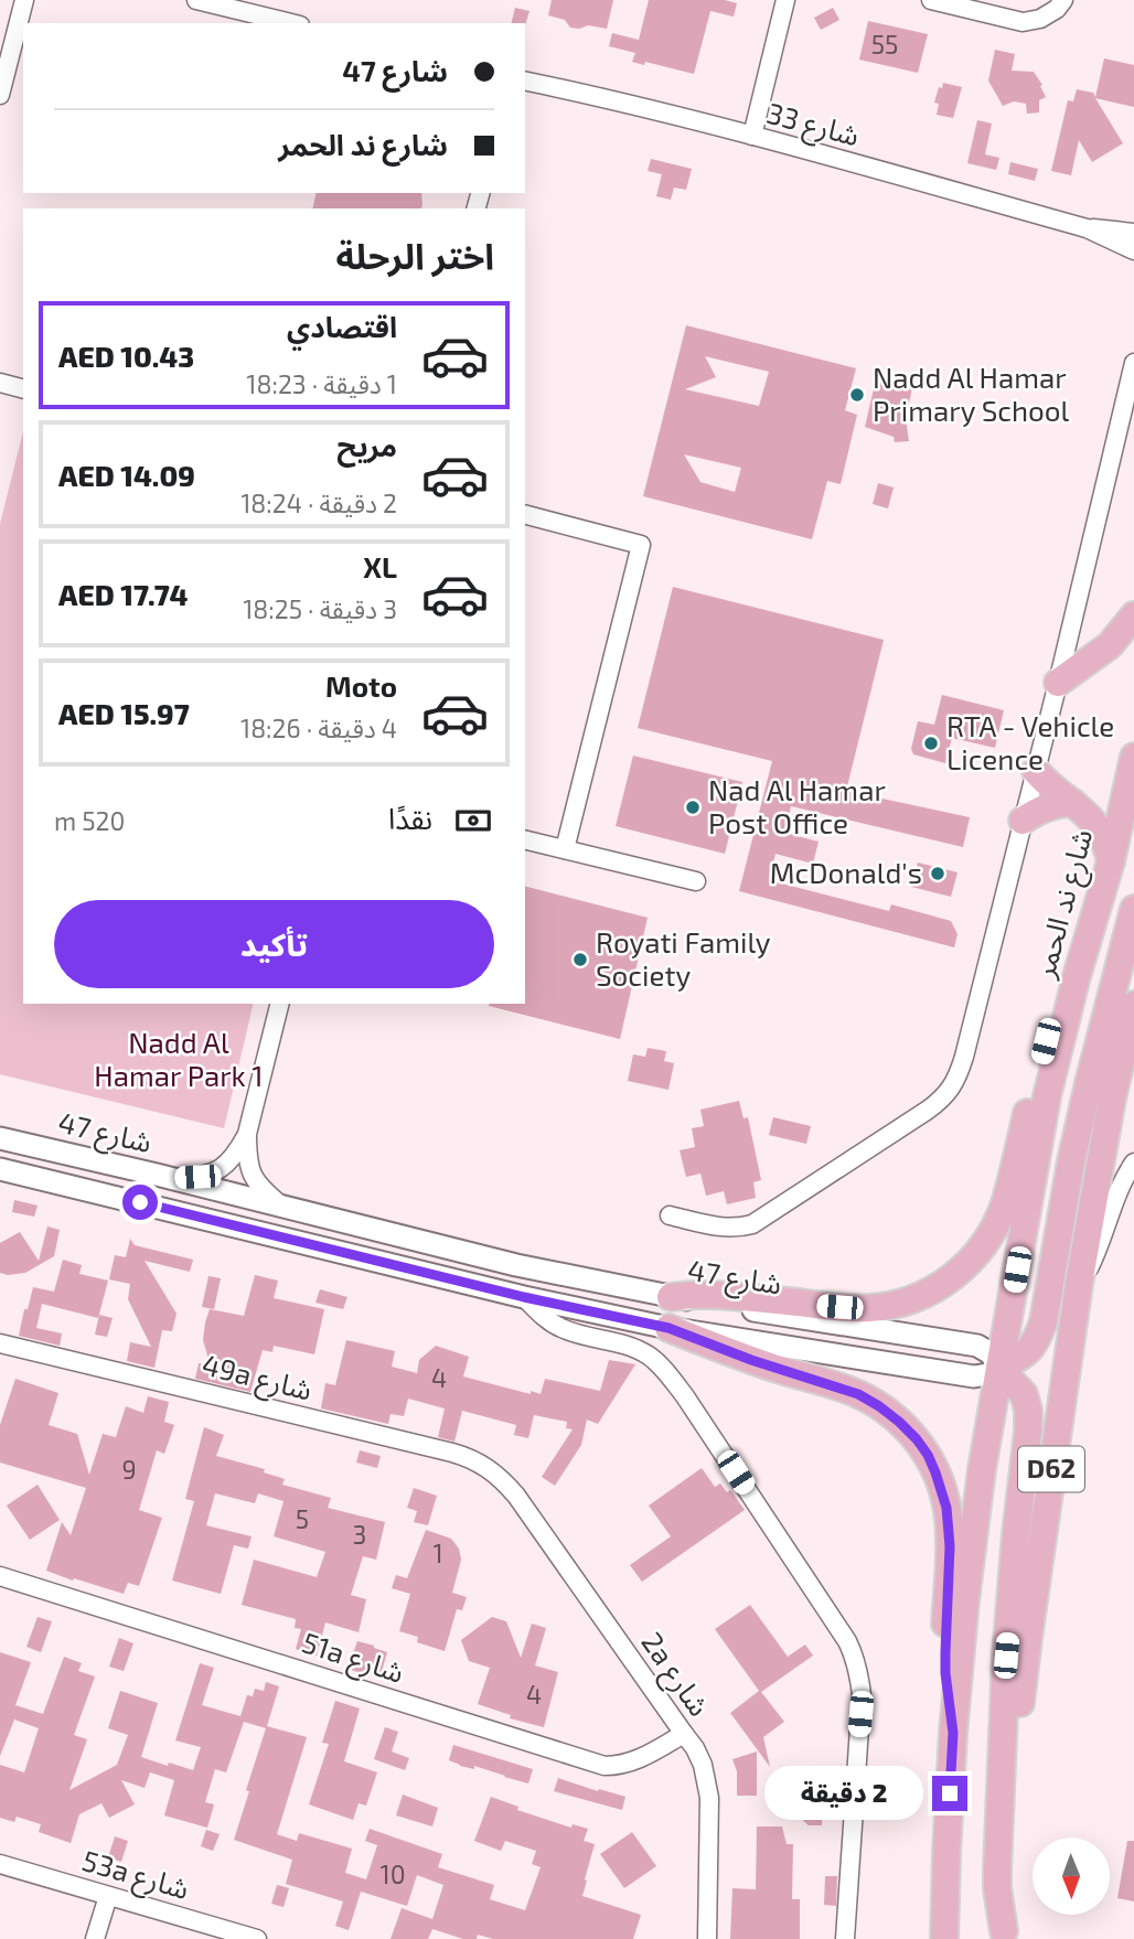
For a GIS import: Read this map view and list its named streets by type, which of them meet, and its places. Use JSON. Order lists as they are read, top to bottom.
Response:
{
  "streets": {
    "main road": ["شارع ند الحمر", "D62"],
    "street": [
      "شارع 33",
      "شارع 47",
      "49a شارع",
      "51a شارع",
      "2a شارع",
      "53a شارع"
    ]
  },
  "crossings": [
    ["شارع ند الحمر", "شارع 47"],
    ["49a شارع", "2a شارع"],
    ["51a شارع", "2a شارع"]
  ],
  "parks": ["Nadd Al Hamar Park 1"],
  "places": [
    "Nadd Al Hamar Primary School",
    "RTA - Vehicle Licence",
    "Nad Al Hamar Post Office",
    "McDonald's",
    "Royati Family Society"
  ],
  "house_numbers": [
    "55",
    "4",
    "9",
    "5",
    "3",
    "1",
    "4",
    "10"
  ],
  "north": "bottom",
  "page": {
    "banner": ["شارع 47", "شارع ند الحمر"],
    "heading": "اختر الرحلة",
    "list": [
      {
        "name": "اقتصادي",
        "note": "1 دقيقة · 18:23",
        "value": "AED 10.43"
      },
      {
        "name": "مريح",
        "note": "2 دقيقة · 18:24",
        "value": "AED 14.09"
      },
      {
        "name": "XL",
        "note": "3 دقيقة · 18:25",
        "value": "AED 17.74"
      },
      {
        "name": "Moto",
        "note": "4 دقيقة · 18:26",
        "value": "AED 15.97"
      }
    ],
    "pay": ["نقدًا", "520 m"],
    "buttons": "تأكيد",
    "bubble": "2 دقيقة"
  }
}
